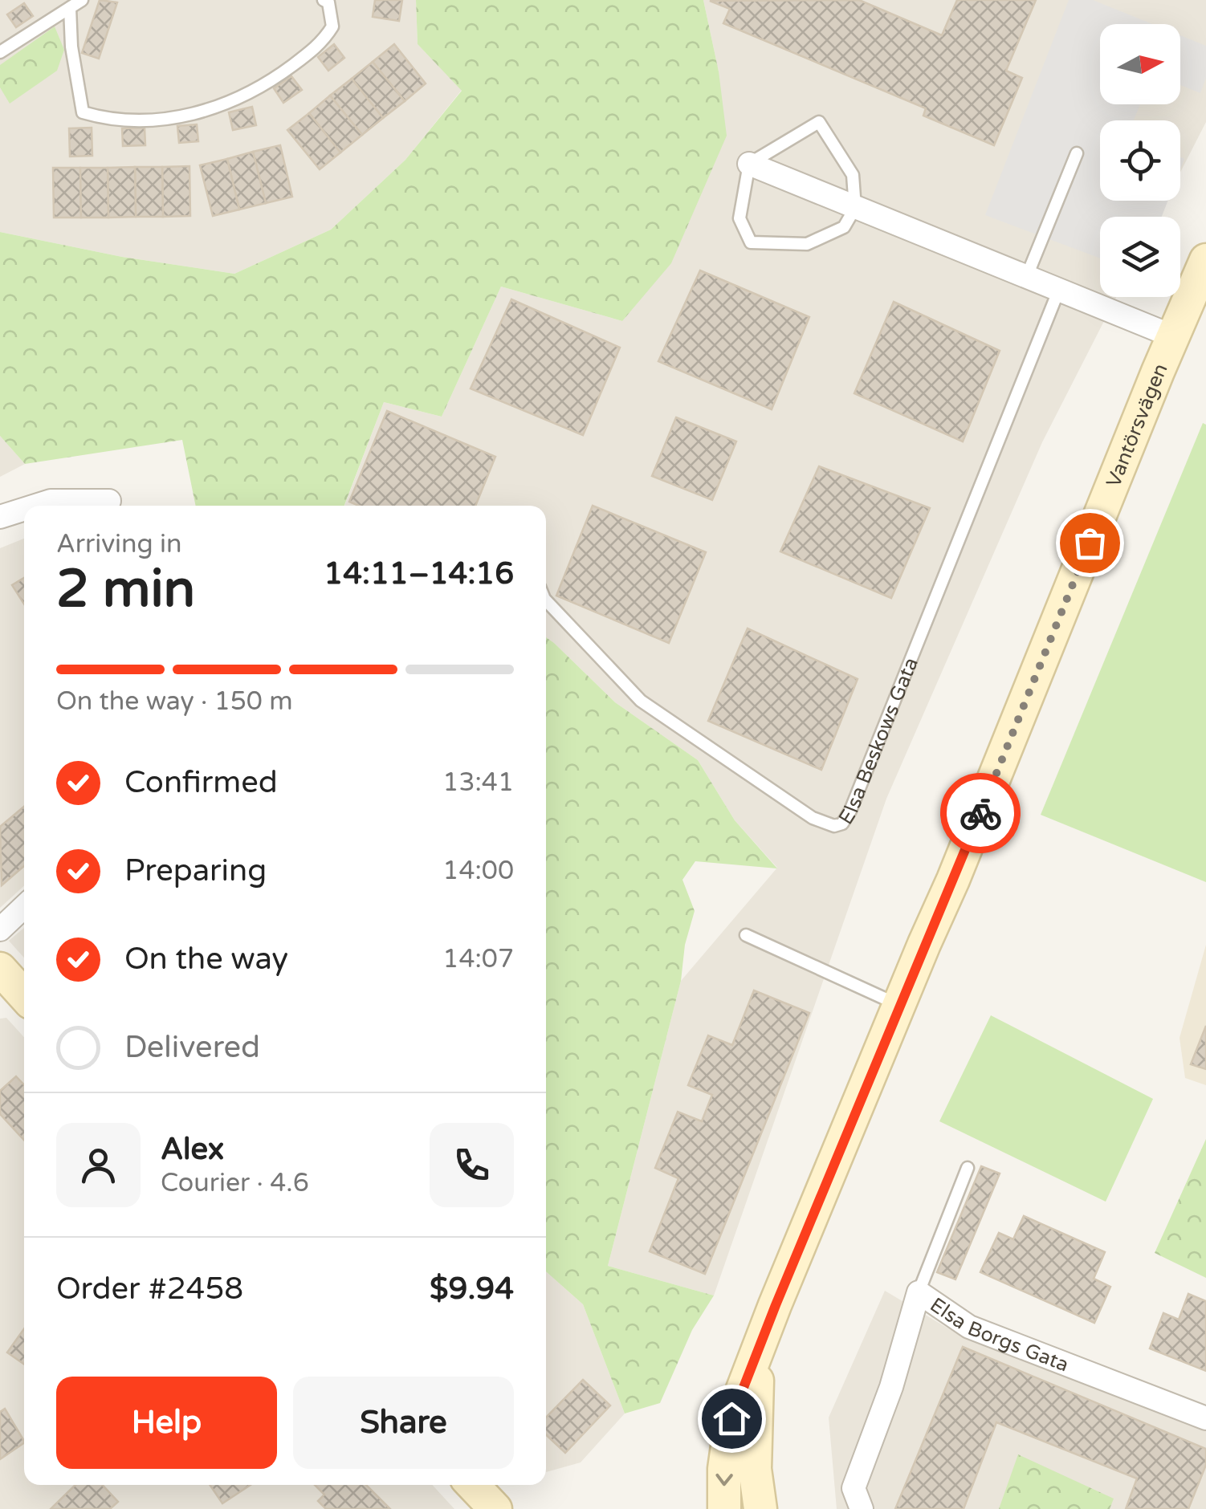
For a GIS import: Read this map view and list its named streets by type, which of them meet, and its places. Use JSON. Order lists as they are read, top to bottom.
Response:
{
  "streets": {
    "street": ["Vantörsvägen", "Elsa Borgs Gata"],
    "lane": ["Elsa Beskows Gata"]
  },
  "north": "right",
  "page": {
    "heading": ["2 min", "Arriving in", "14:11–14:16"],
    "panel": [
      "Alex",
      "Courier · 4.6",
      "Order #2458",
      "$9.94"
    ],
    "bar": "On the way · 150 m",
    "list": [
      ["Confirmed", "13:41"],
      ["Preparing", "14:00"],
      ["On the way", "14:07"],
      "Delivered"
    ],
    "buttons": ["Help", "Share"]
  }
}
